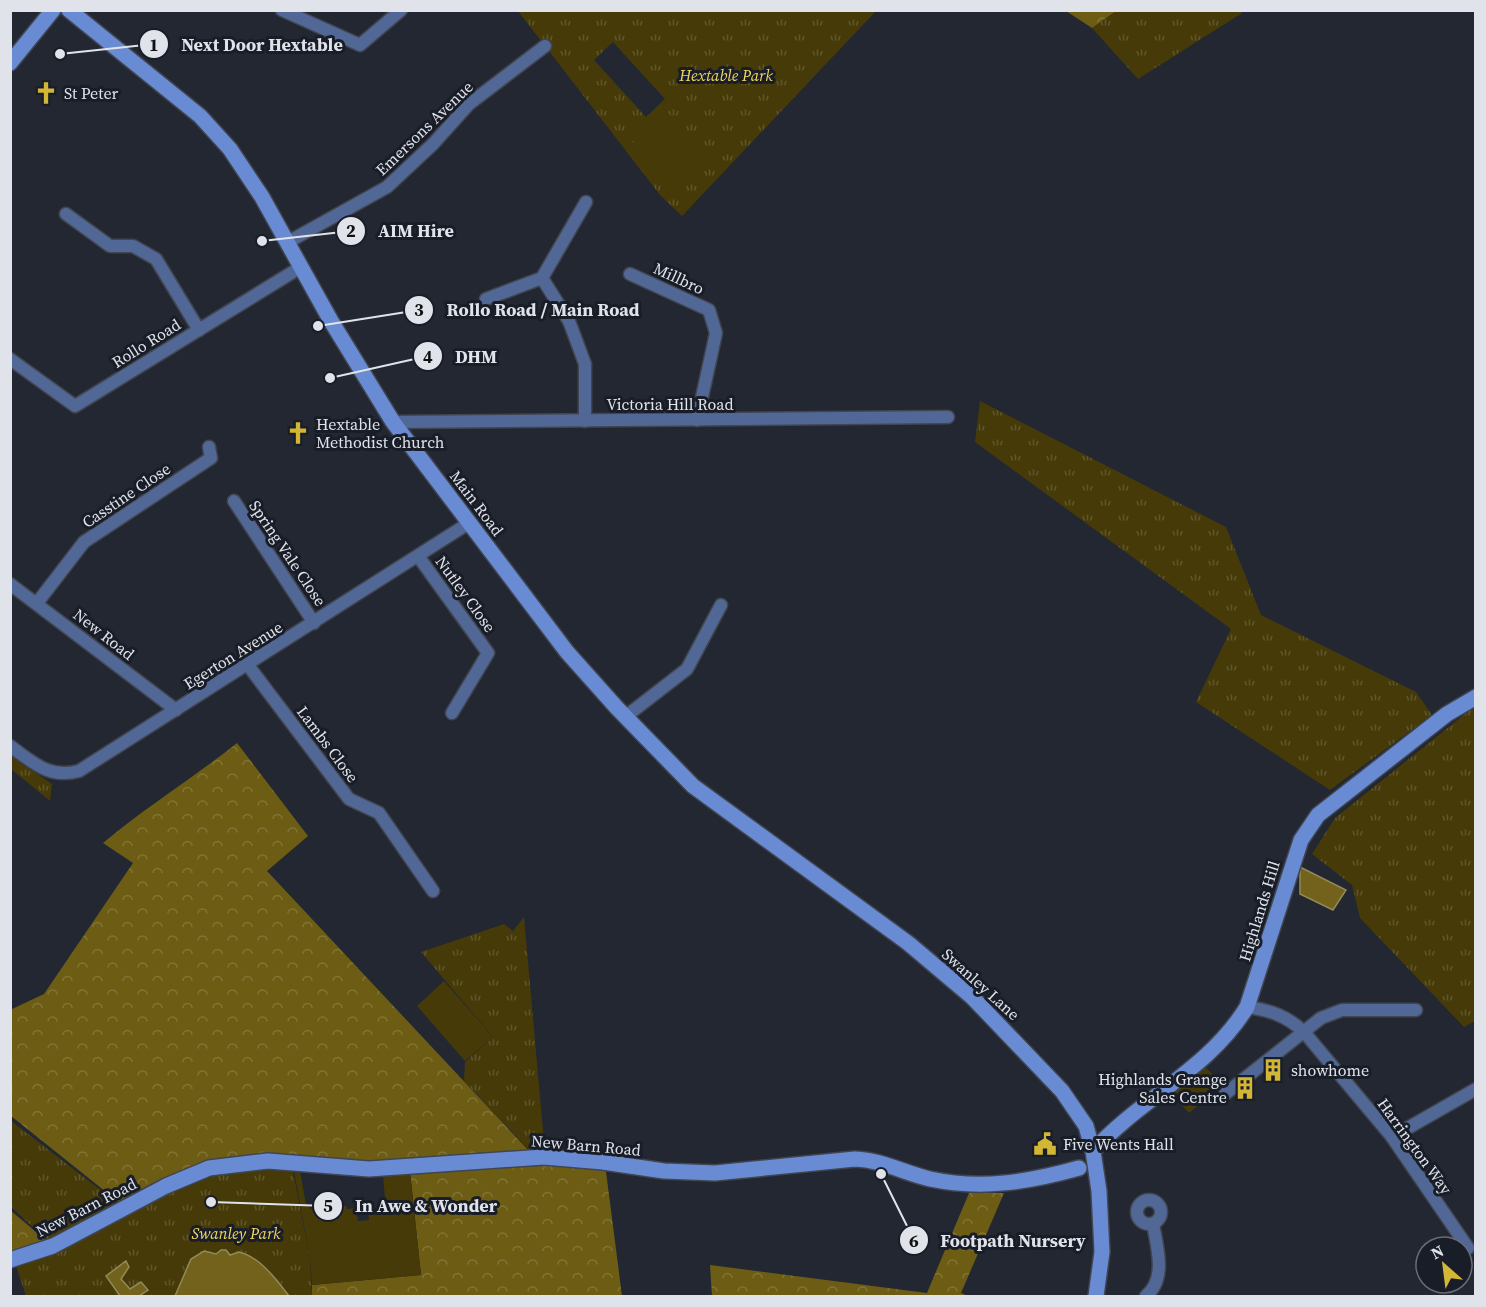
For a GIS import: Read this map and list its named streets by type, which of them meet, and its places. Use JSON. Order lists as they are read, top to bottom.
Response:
{
  "streets": {
    "street": [
      "Emersons Avenue",
      "Millbro",
      "Rollo Road",
      "Victoria Hill Road",
      "Casstine Close",
      "Main Road",
      "Spring Vale Close",
      "Nutley Close",
      "New Road",
      "Egerton Avenue",
      "Lambs Close",
      "Highlands Hill",
      "Swanley Lane",
      "New Barn Road",
      "Harrington Way"
    ]
  },
  "crossings": [
    ["Emersons Avenue", "Main Road"],
    ["Millbro", "Victoria Hill Road"],
    ["Rollo Road", "Main Road"],
    ["Victoria Hill Road", "Main Road"],
    ["Casstine Close", "New Road"],
    ["Main Road", "Egerton Avenue"],
    ["Main Road", "Swanley Lane"],
    ["Spring Vale Close", "Egerton Avenue"],
    ["Nutley Close", "Egerton Avenue"],
    ["New Road", "Egerton Avenue"],
    ["Egerton Avenue", "Lambs Close"],
    ["Highlands Hill", "Swanley Lane"],
    ["Highlands Hill", "New Barn Road"],
    ["Highlands Hill", "Harrington Way"],
    ["Swanley Lane", "New Barn Road"]
  ],
  "parks": ["Hextable Park", "Swanley Park"],
  "places": {
    "other": [
      "Next Door Hextable",
      "AIM Hire",
      "Rollo Road / Main Road",
      "DHM",
      "Footpath Nursery",
      "In Awe & Wonder"
    ],
    "church": ["St Peter", "Hextable Methodist Church"],
    "building": ["showhome", "Highlands Grange Sales Centre"],
    "public building": ["Five Wents Hall"]
  },
  "north": "top left"
}
